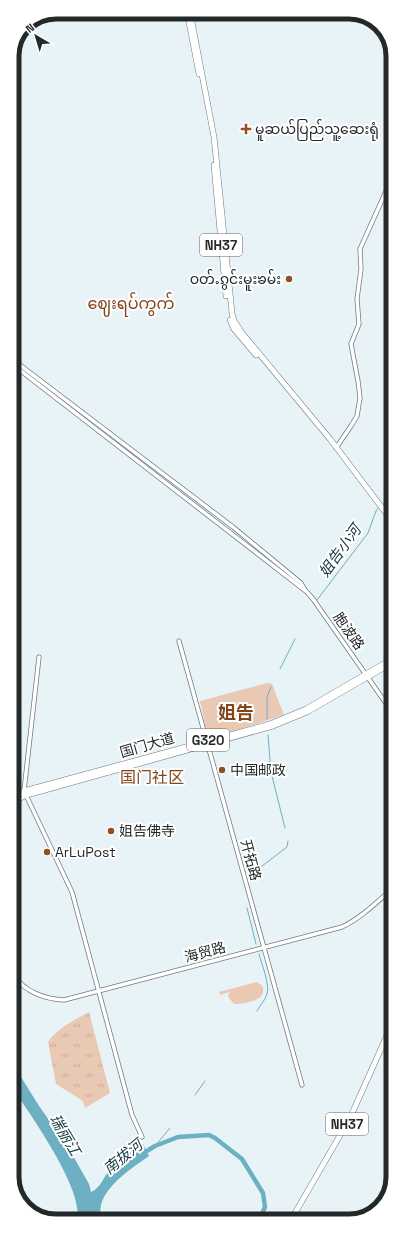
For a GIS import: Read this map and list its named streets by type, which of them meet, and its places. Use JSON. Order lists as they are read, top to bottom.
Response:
{
  "streets": {
    "highway": ["NH37", "G320", "国门大道"],
    "street": ["胞波路", "开拓路", "海贸路"]
  },
  "crossings": [
    ["胞波路", "国门大道"],
    ["国门大道", "开拓路"],
    ["开拓路", "海贸路"]
  ],
  "districts": ["ဈေးရပ်ကွက်", "姐告", "国门社区"],
  "water": ["姐告小河", "瑞丽江", "南拔河"],
  "places": {
    "health": ["မူဆယ်ပြည်သူ့ဆေးရုံ"],
    "other": [
      "ဝတ်ႉၵွင်းမူးၶမ်း",
      "中国邮政",
      "姐告佛寺",
      "ArLuPost"
    ]
  },
  "north": "top left"
}
